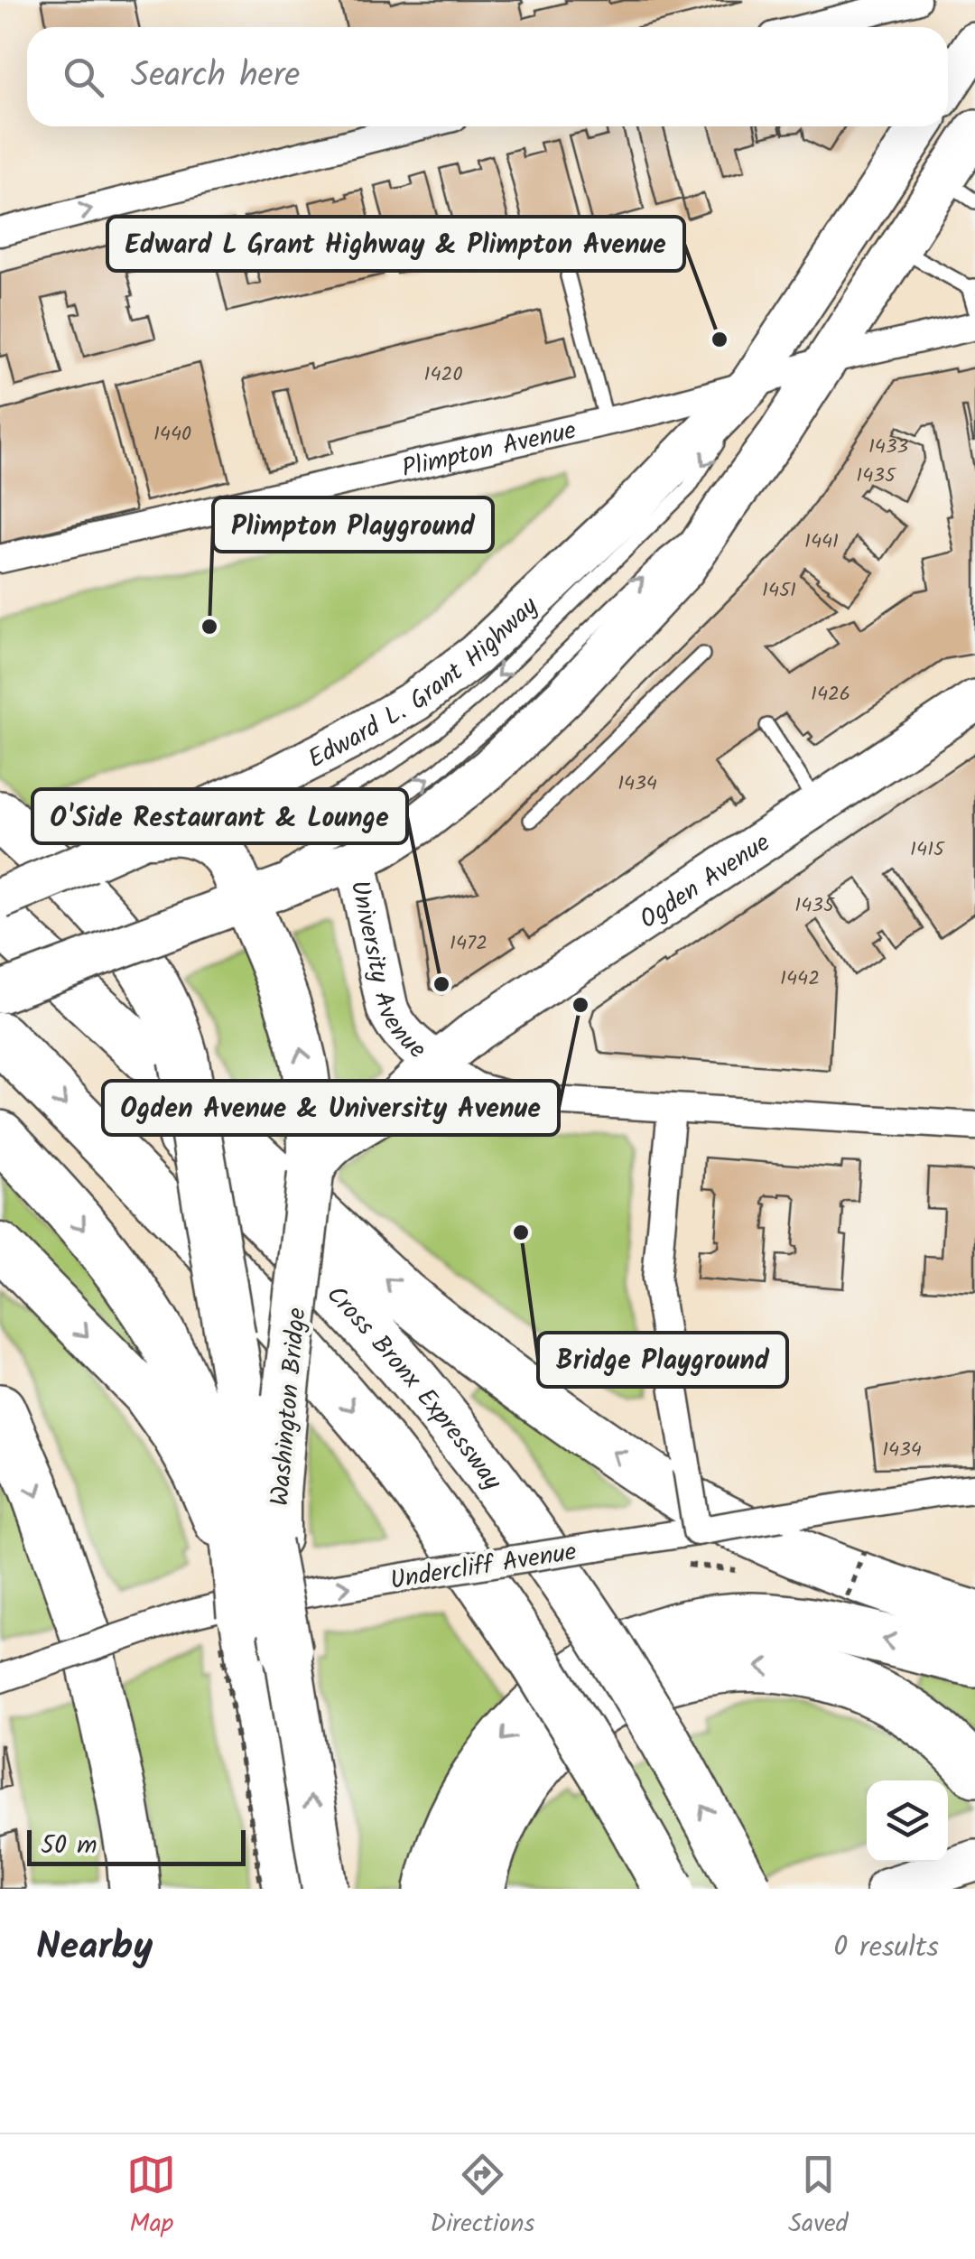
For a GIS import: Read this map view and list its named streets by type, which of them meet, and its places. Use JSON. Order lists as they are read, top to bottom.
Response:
{
  "streets": {
    "highway": ["Cross Bronx Expressway"],
    "main road": [
      "Edward L. Grant Highway",
      "Ogden Avenue",
      "University Avenue",
      "Washington Bridge"
    ],
    "street": ["Plimpton Avenue", "Undercliff Avenue"]
  },
  "crossings": [
    ["Plimpton Avenue", "Edward L. Grant Highway"],
    ["Edward L. Grant Highway", "Washington Bridge"],
    ["Ogden Avenue", "University Avenue"],
    ["University Avenue", "Washington Bridge"]
  ],
  "one_way": ["Undercliff Avenue"],
  "places": [
    "Edward L Grant Highway & Plimpton Avenue",
    "Plimpton Playground",
    "O'Side Restaurant & Lounge",
    "Ogden Avenue & University Avenue",
    "Bridge Playground"
  ],
  "house_numbers": [
    "1420",
    "1440",
    "1433",
    "1435",
    "1441",
    "1451",
    "1426",
    "1434",
    "1415",
    "1435",
    "1472",
    "1442",
    "1434"
  ],
  "scale_bar": "50 m",
  "page": {
    "search": "Search here",
    "scale": "50 m",
    "heading": ["Nearby", "0 results"],
    "nav": ["Map", "Directions", "Saved"]
  }
}
